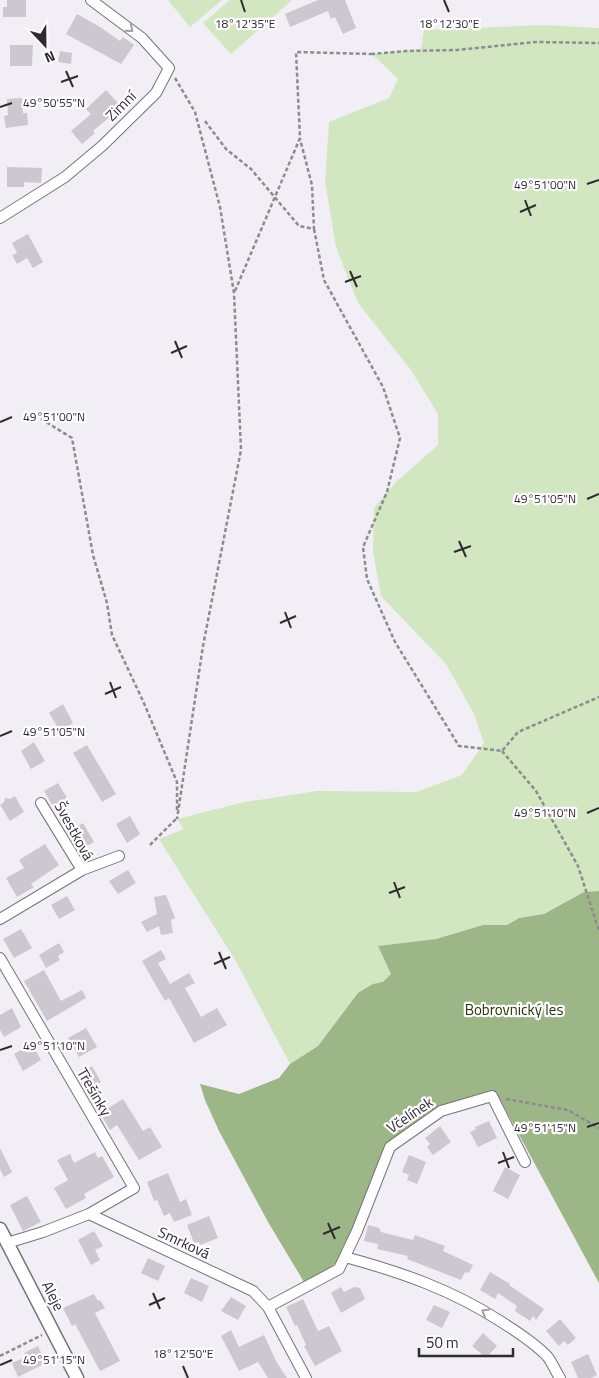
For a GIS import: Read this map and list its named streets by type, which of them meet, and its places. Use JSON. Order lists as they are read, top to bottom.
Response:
{
  "streets": {
    "street": [
      "Zimní",
      "Švestková",
      "Třešínky",
      "Včelínek",
      "Smrková",
      "Aleje"
    ]
  },
  "crossings": [
    ["Třešínky", "Smrková"],
    ["Včelínek", "Smrková"]
  ],
  "parks": ["Bobrovnický les"],
  "scale_bar": "50 m",
  "north": "bottom",
  "coordinates": [
    "18°12'35\"E",
    "18°12'30\"E",
    "49°50'55\"N",
    "49°51'00\"N",
    "49°51'05\"N",
    "49°51'10\"N",
    "49°51'15\"N",
    "18°12'50\"E"
  ]
}
